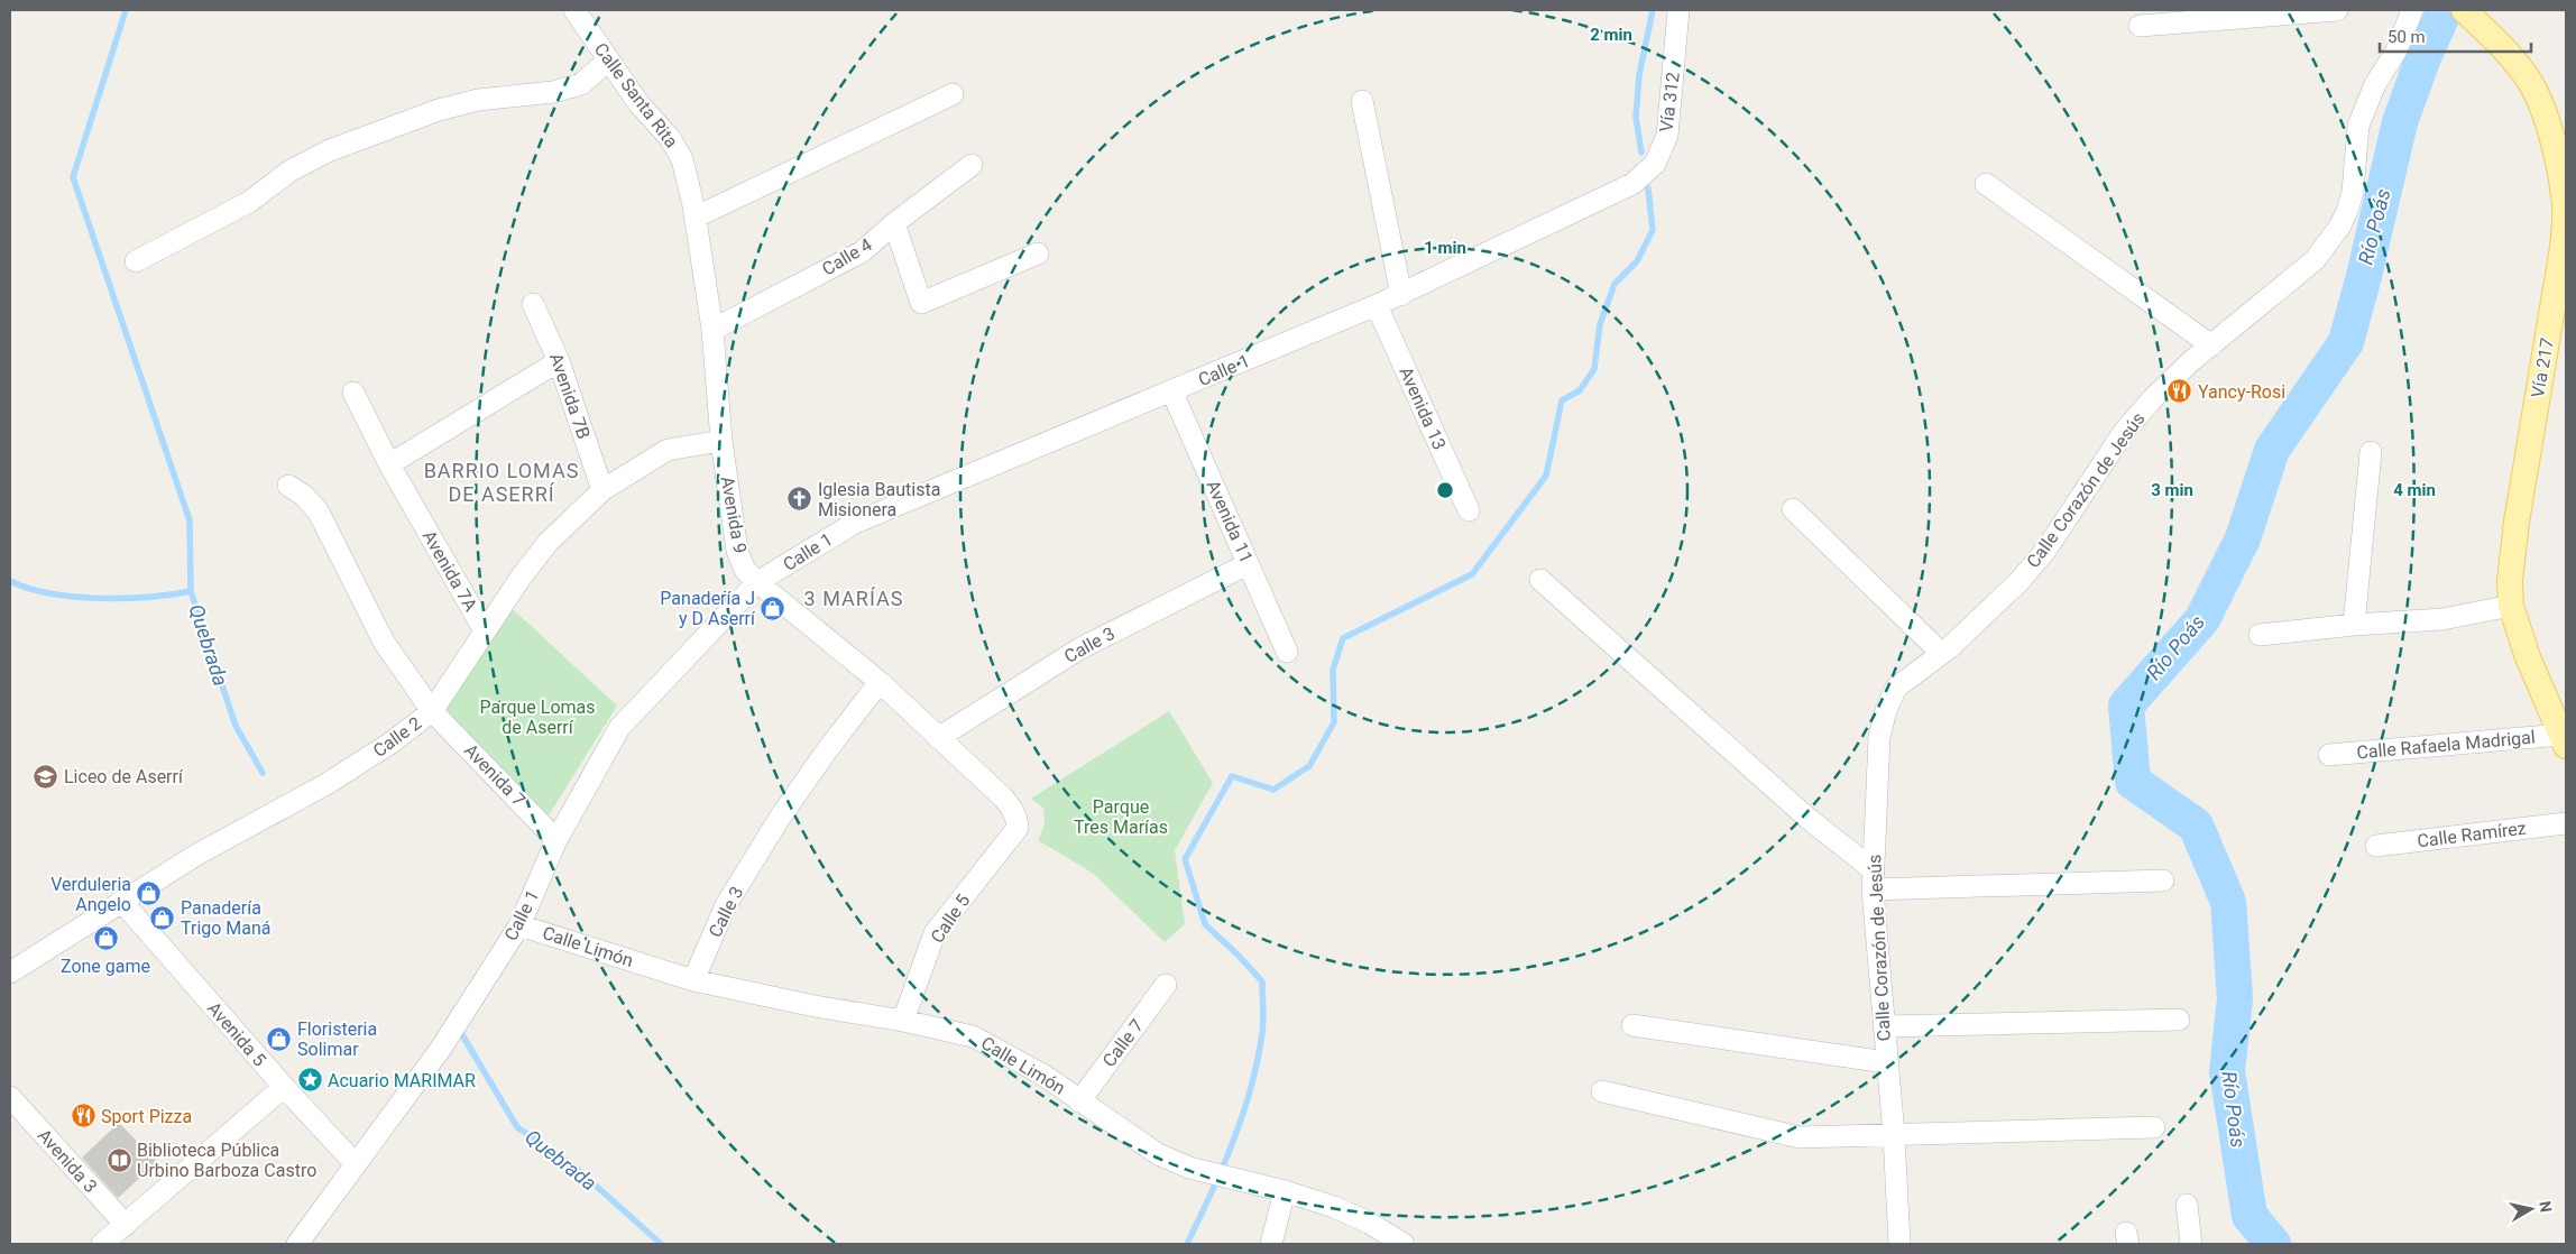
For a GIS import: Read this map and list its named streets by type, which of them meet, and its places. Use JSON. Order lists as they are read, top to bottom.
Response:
{
  "streets": {
    "main road": ["Vía 217"],
    "street": [
      "Calle Santa Rita",
      "Vía 312",
      "Calle 4",
      "Calle 1",
      "Avenida 7B",
      "Avenida 13",
      "Calle Corazón de Jesús",
      "Avenida 9",
      "Avenida 11",
      "Avenida 7A",
      "Calle 3",
      "Calle 2",
      "Calle Rafaela Madrigal",
      "Avenida 7",
      "Calle Ramírez",
      "Calle 5",
      "Calle Limón",
      "Avenida 5",
      "Calle 7",
      "Avenida 3"
    ]
  },
  "crossings": [
    ["Calle Santa Rita", "Avenida 9"],
    ["Vía 312", "Calle 1"],
    ["Calle 4", "Avenida 9"],
    ["Vía 217", "Calle Rafaela Madrigal"],
    ["Calle 1", "Avenida 13"],
    ["Calle 1", "Avenida 9"],
    ["Calle 1", "Avenida 11"],
    ["Calle 1", "Avenida 7"],
    ["Calle 1", "Calle Limón"],
    ["Calle 1", "Avenida 5"],
    ["Avenida 7B", "Calle 2"],
    ["Avenida 9", "Calle 3"],
    ["Avenida 9", "Calle 2"],
    ["Avenida 9", "Calle 5"],
    ["Avenida 11", "Calle 3"],
    ["Avenida 7A", "Calle 2"],
    ["Calle 3", "Calle Limón"],
    ["Calle 2", "Avenida 7"],
    ["Calle 2", "Avenida 5"],
    ["Calle 5", "Calle Limón"],
    ["Calle Limón", "Calle 7"]
  ],
  "districts": ["BARRIO LOMAS DE ASERRÍ", "3 MARÍAS"],
  "water": ["Río Poás", "Quebrada"],
  "parks": ["Parque Lomas de Aserrí", "Parque Tres Marías"],
  "places": {
    "restaurant": ["Yancy-Rosi", "Sport Pizza"],
    "church": ["Iglesia Bautista Misionera"],
    "shop": [
      "Panadería J y D Aserrí",
      "Verduleria Angelo",
      "Panadería Trigo Maná",
      "Zone game",
      "Floristeria Solimar"
    ],
    "school or university": ["Liceo de Aserrí"],
    "place": ["Acuario MARIMAR"],
    "library": ["Biblioteca Pública Urbino Barboza Castro"]
  },
  "scale_bar": "50 m",
  "north": "right",
  "rings": [
    "2 min",
    "1 min",
    "3 min",
    "4 min"
  ]
}
